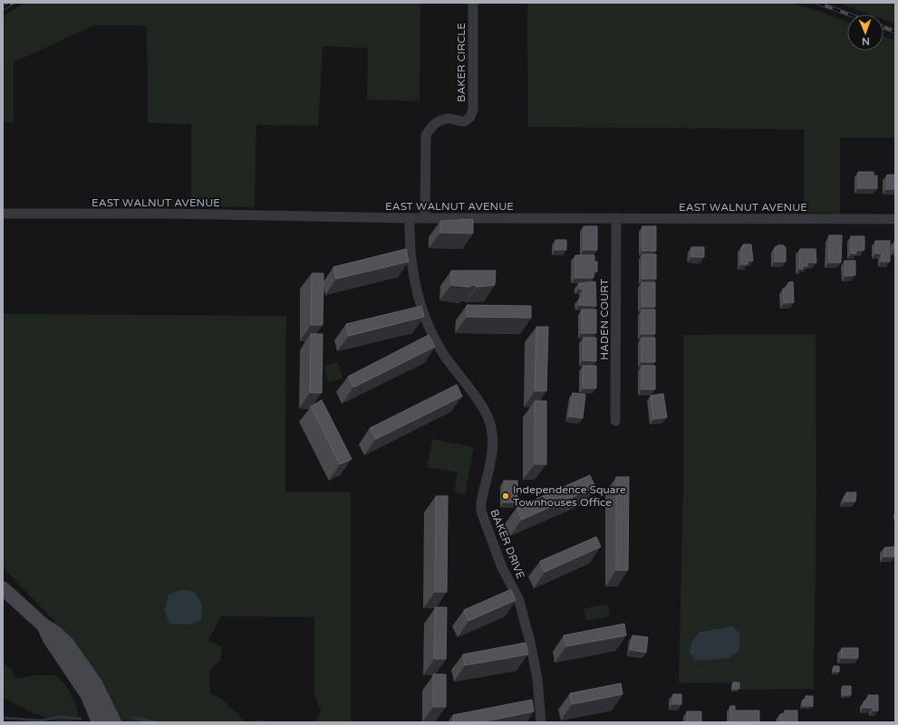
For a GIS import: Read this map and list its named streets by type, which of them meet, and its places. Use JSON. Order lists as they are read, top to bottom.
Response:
{
  "streets": {
    "street": [
      "BAKER CIRCLE",
      "EAST WALNUT AVENUE",
      "HADEN COURT",
      "BAKER DRIVE"
    ]
  },
  "crossings": [
    ["BAKER CIRCLE", "EAST WALNUT AVENUE"],
    ["EAST WALNUT AVENUE", "HADEN COURT"],
    ["EAST WALNUT AVENUE", "BAKER DRIVE"]
  ],
  "places": ["Independence Square Townhouses Office"],
  "north": "bottom"
}
